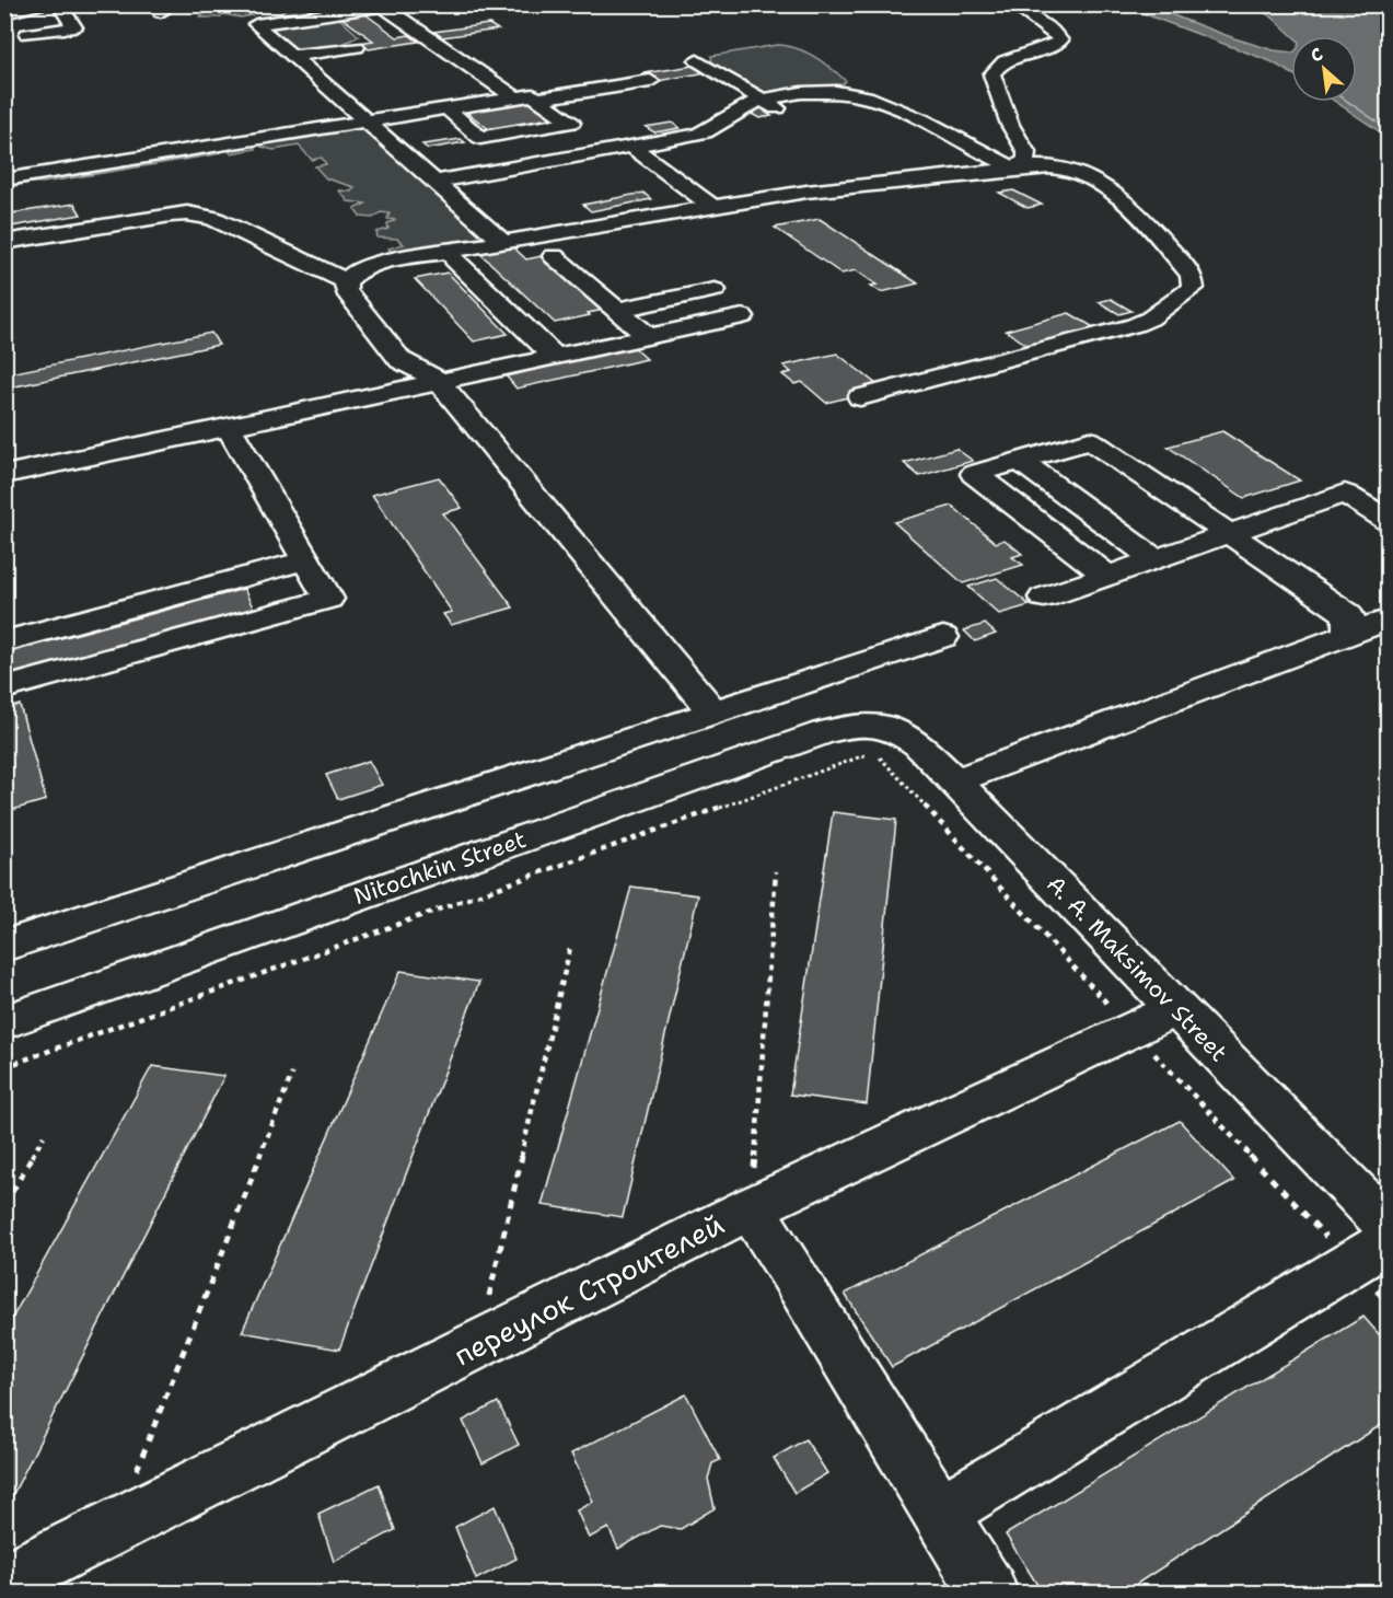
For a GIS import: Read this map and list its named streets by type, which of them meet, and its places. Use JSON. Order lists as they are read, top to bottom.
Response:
{
  "streets": {
    "street": ["Nitochkin Street", "A. A. Maksimov Street", "переулок Строителей"]
  },
  "crossings": [
    ["Nitochkin Street", "A. A. Maksimov Street"],
    ["A. A. Maksimov Street", "переулок Строителей"]
  ],
  "north": "top left"
}
